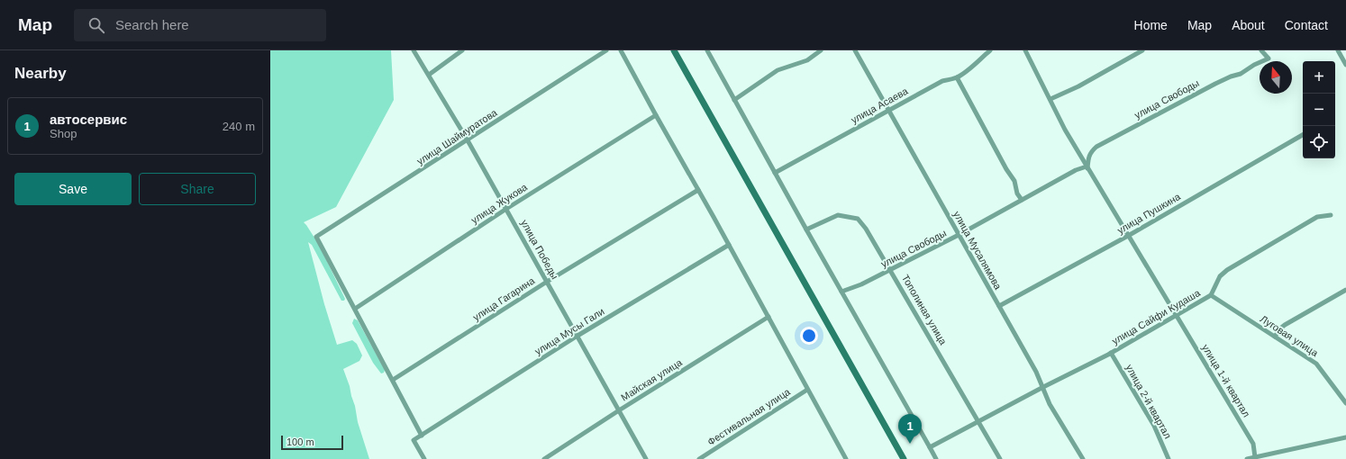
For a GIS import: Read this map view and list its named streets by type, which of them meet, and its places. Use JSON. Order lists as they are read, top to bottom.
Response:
{
  "streets": {
    "street": [
      "улица Свободы",
      "улица Асаева",
      "улица Шаймуратова",
      "улица Жукова",
      "улица Пушкина",
      "улица Победы",
      "улица Мусалямова",
      "улица Гагарина",
      "Тополиная улица",
      "улица Сайфи Кудаша",
      "улица Мусы Гали",
      "Луговая улица",
      "Майская улица",
      "улица 1-й квартал",
      "улица 2-й квартал",
      "Фестивальная улица"
    ]
  },
  "crossings": [
    ["улица Свободы", "улица Мусалямова"],
    ["улица Свободы", "Тополиная улица"],
    ["улица Свободы", "улица 1-й квартал"],
    ["улица Асаева", "улица Мусалямова"],
    ["улица Шаймуратова", "улица Жукова"],
    ["улица Шаймуратова", "улица Победы"],
    ["улица Жукова", "улица Победы"],
    ["улица Пушкина", "улица Мусалямова"],
    ["улица Пушкина", "улица 1-й квартал"],
    ["улица Победы", "улица Гагарина"],
    ["улица Победы", "улица Мусы Гали"],
    ["улица Победы", "Майская улица"],
    ["улица Мусалямова", "улица Сайфи Кудаша"],
    ["Тополиная улица", "улица Сайфи Кудаша"],
    ["улица Сайфи Кудаша", "Луговая улица"],
    ["улица Сайфи Кудаша", "улица 1-й квартал"],
    ["улица Сайфи Кудаша", "улица 2-й квартал"]
  ],
  "scale_bar": "100 m",
  "north": "top",
  "page": {
    "header": "Map",
    "search": "Search here",
    "nav": [
      "Home",
      "Map",
      "About",
      "Contact"
    ],
    "heading": "Nearby",
    "map_buttons": ["+", "−"],
    "list": [
      {
        "mark": "1",
        "name": "автосервис",
        "note": "Shop",
        "value": "240 m"
      }
    ],
    "buttons": ["Save", "Share"],
    "pins": "1",
    "scale": "100 m"
  }
}
